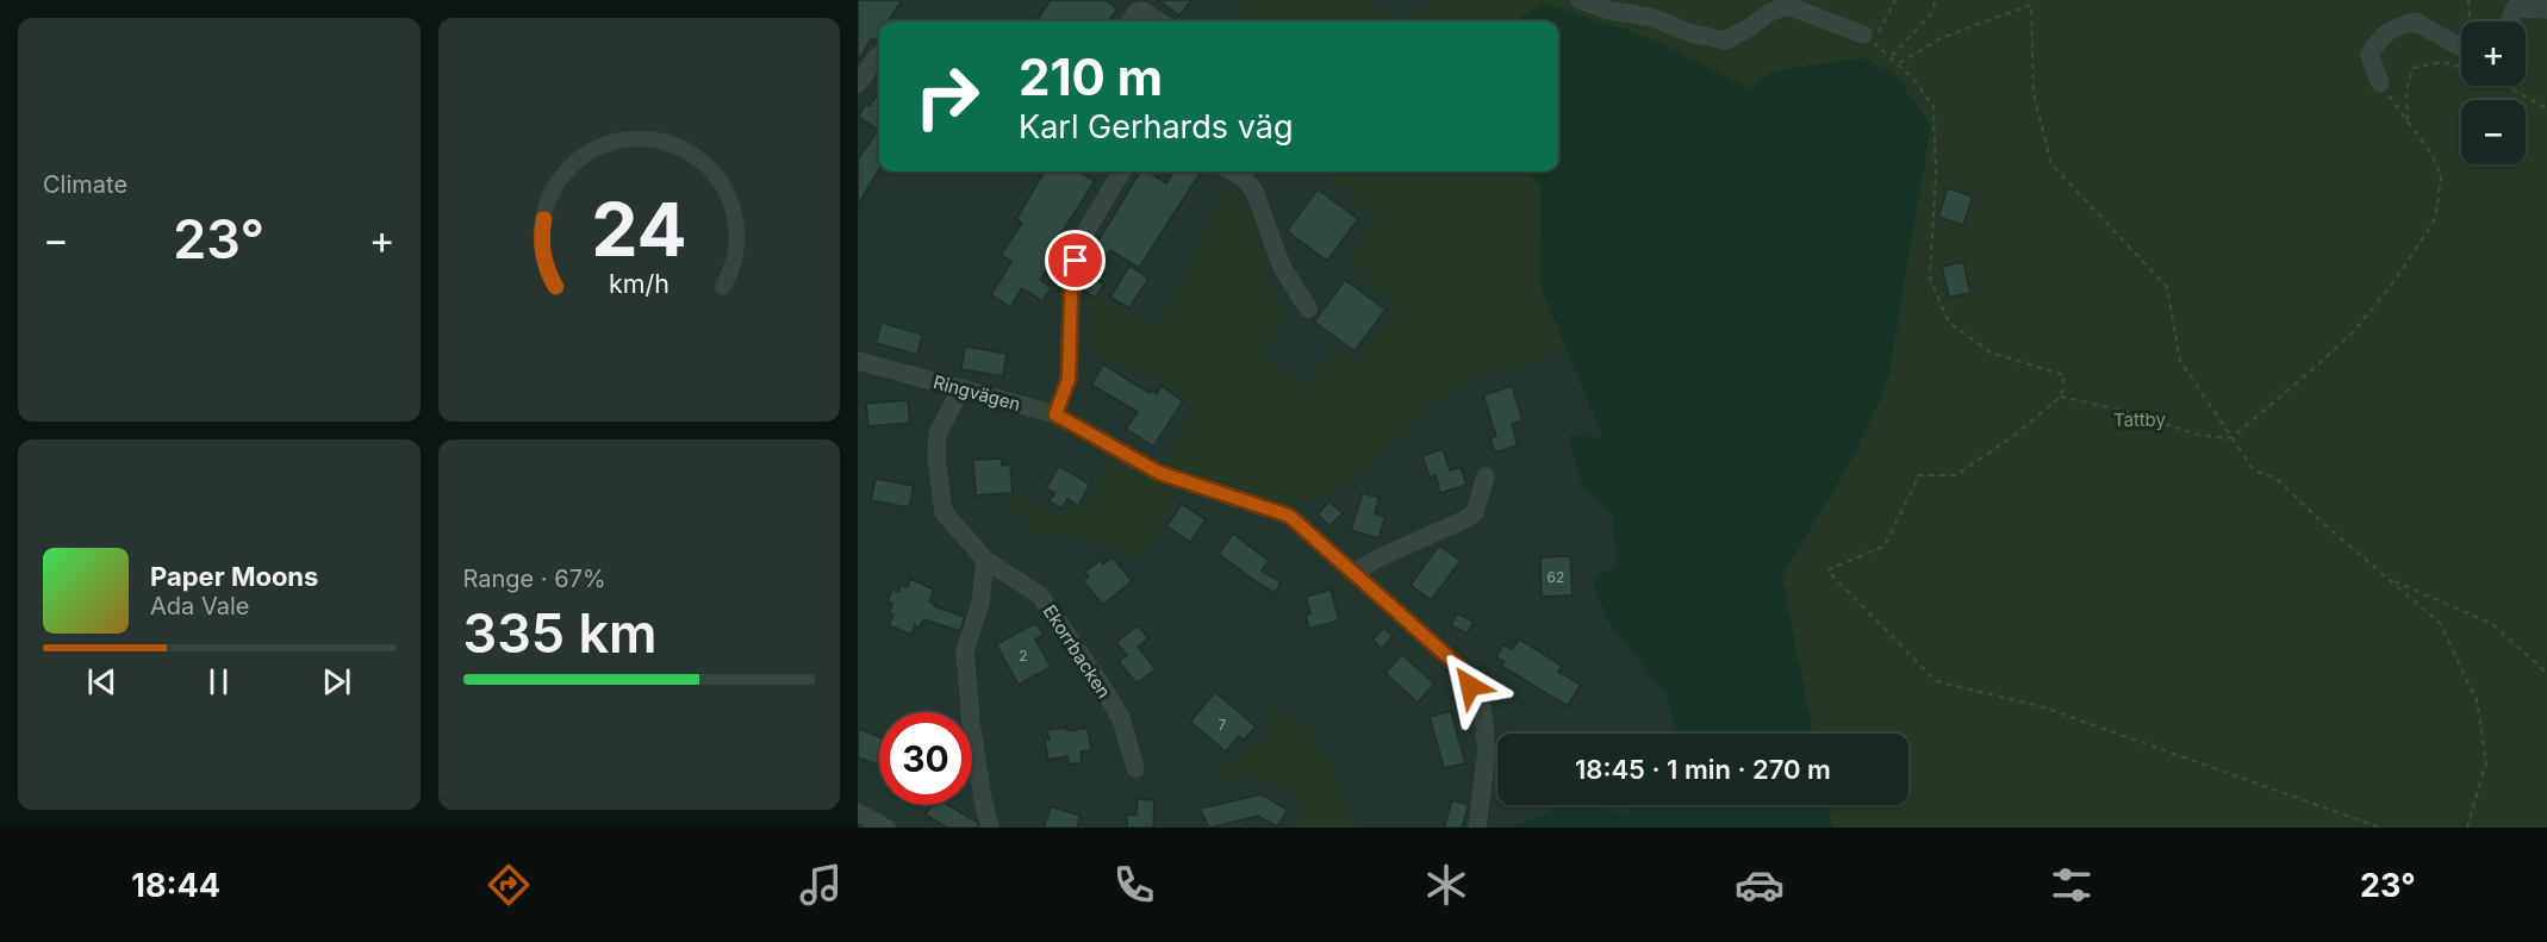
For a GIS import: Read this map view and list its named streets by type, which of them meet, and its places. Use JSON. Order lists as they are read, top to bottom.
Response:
{
  "streets": {
    "street": ["Ringvägen", "Ekorrbacken"]
  },
  "crossings": [
    ["Ringvägen", "Ekorrbacken"]
  ],
  "parks": ["Tattby"],
  "house_numbers": ["62", "2", "7"],
  "page": {
    "tile": [
      "Climate",
      ["Range · 67%", "335 km"]
    ],
    "map_buttons": ["+", "−"],
    "turn": ["210 m", "Karl Gerhards väg"],
    "heat": ["−", "23°", "+"],
    "song": ["Paper Moons", "Ada Vale"],
    "limit": "30",
    "trip": "18:45 · 1 min · 270 m",
    "tabs": ["18:44", "23°"],
    "gauge": ["24", "km/h"]
  }
}
